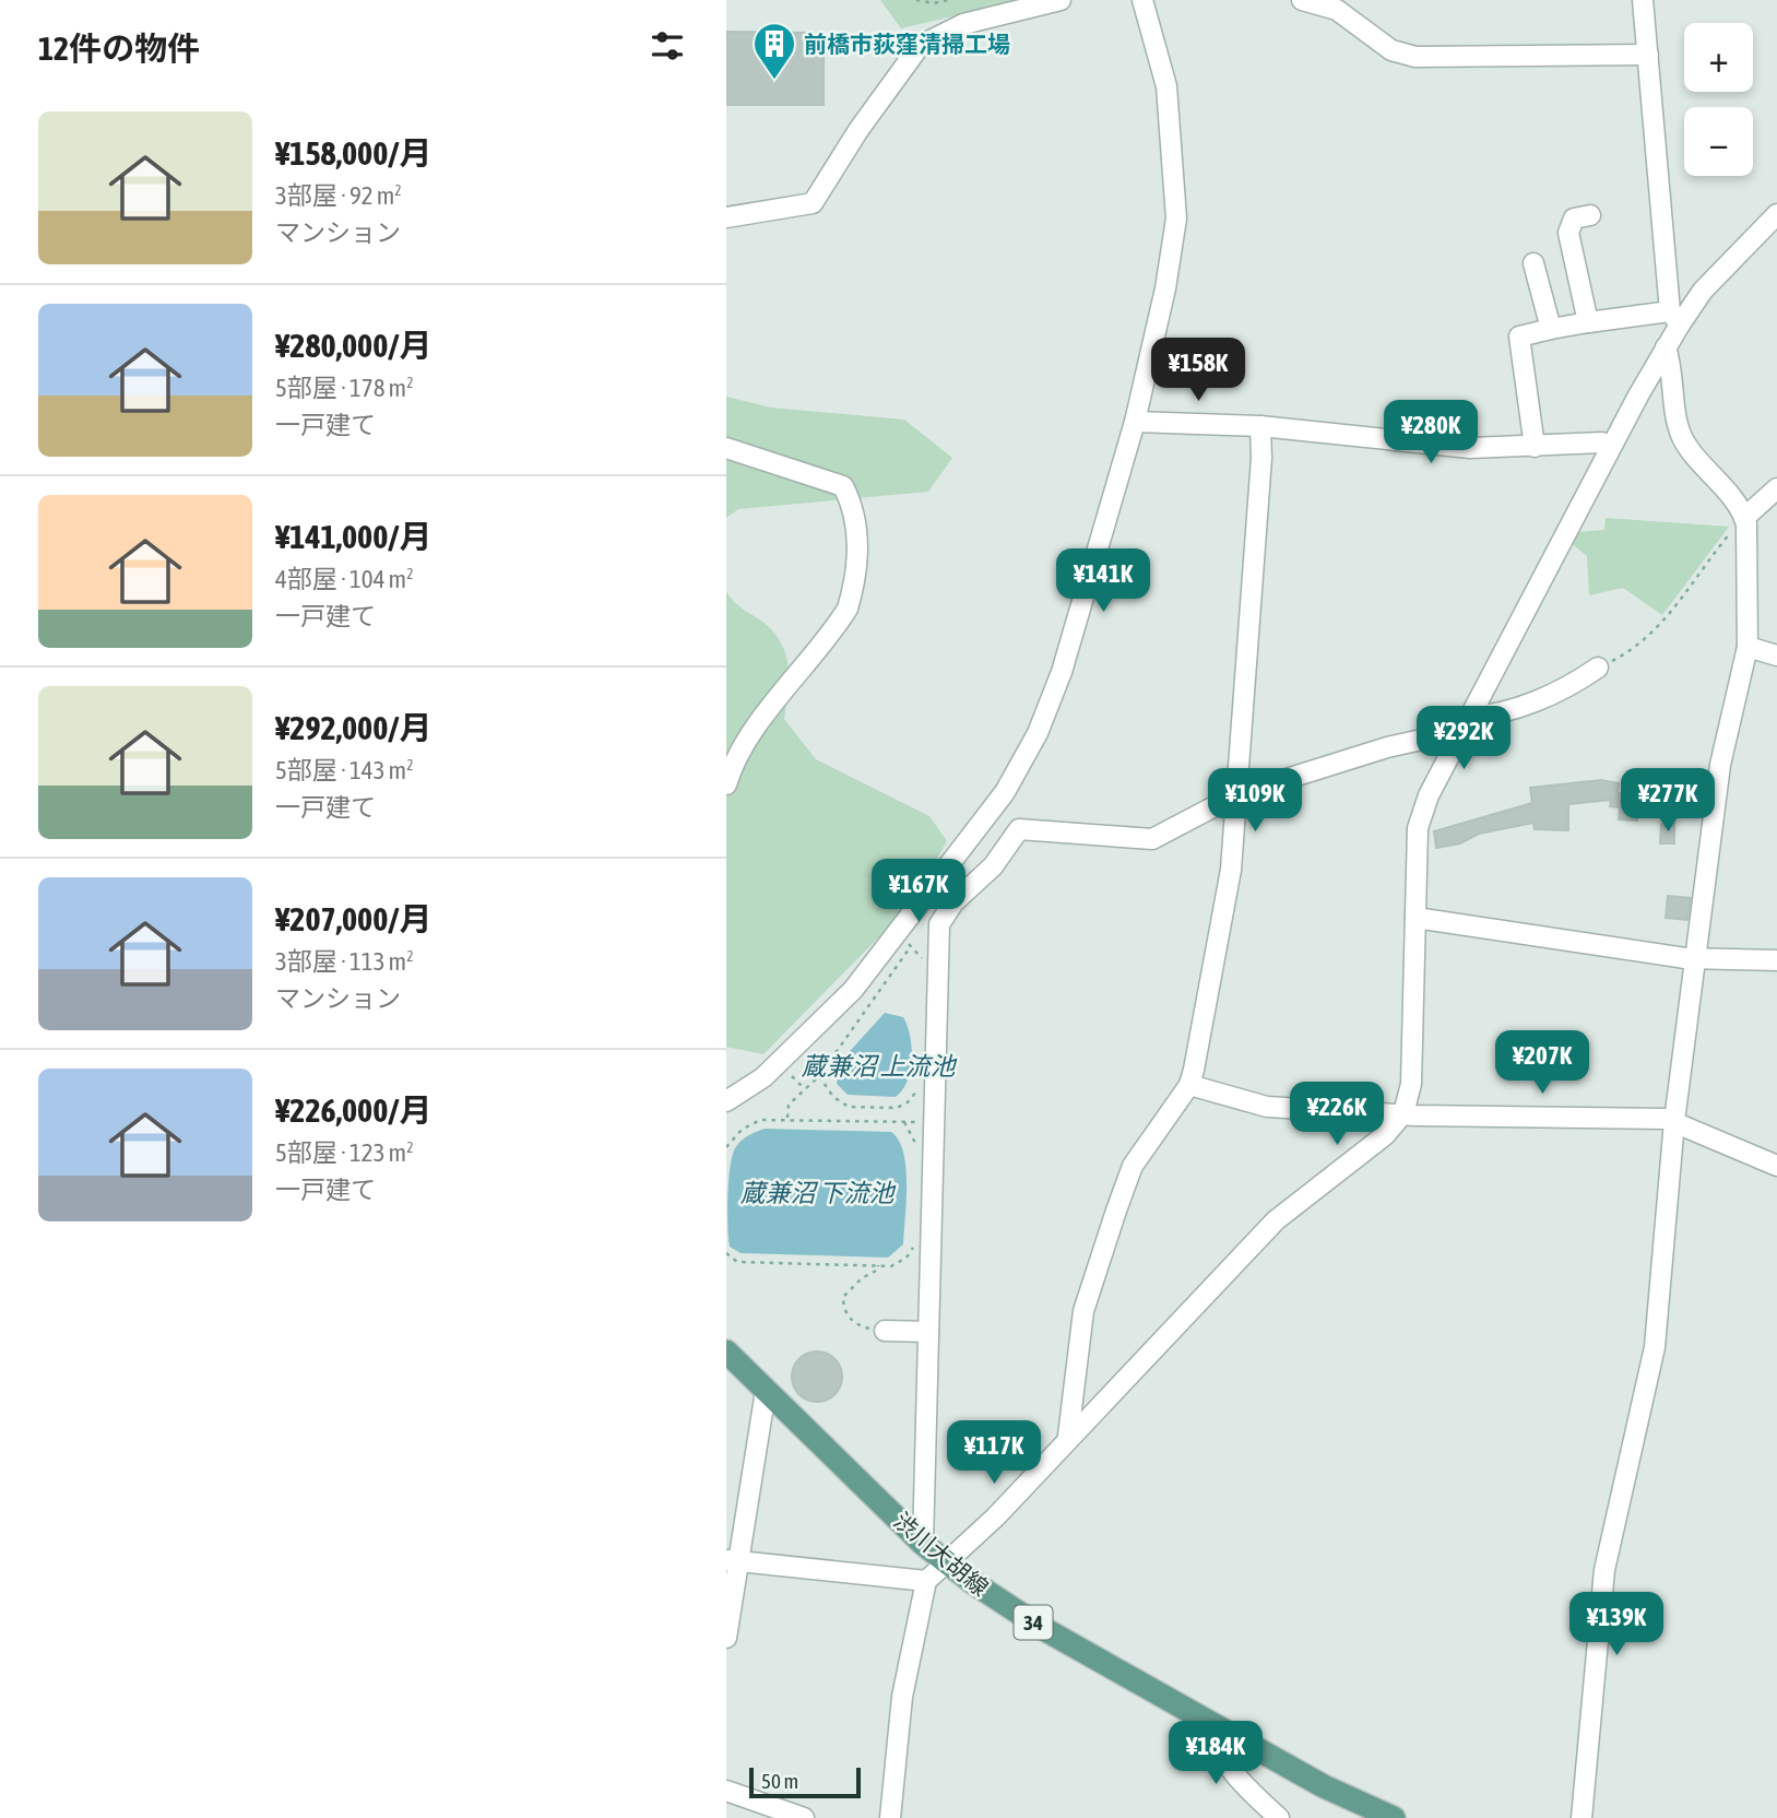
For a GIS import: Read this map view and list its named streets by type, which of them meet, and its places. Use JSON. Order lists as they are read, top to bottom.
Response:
{
  "streets": {
    "main road": ["渋川大胡線", "34"]
  },
  "water": ["蔵兼沼 上流池", "蔵兼沼 下流池"],
  "places": {
    "building": ["前橋市荻窪清掃工場"]
  },
  "scale_bar": "50 m",
  "page": {
    "heading": "12件の物件",
    "map_buttons": ["+", "−"],
    "list": [
      {
        "name": "¥158,000/月",
        "note": "3部屋 · 92 m² · マンション"
      },
      {
        "name": "¥280,000/月",
        "note": "5部屋 · 178 m² · 一戸建て"
      },
      {
        "name": "¥141,000/月",
        "note": "4部屋 · 104 m² · 一戸建て"
      },
      {
        "name": "¥292,000/月",
        "note": "5部屋 · 143 m² · 一戸建て"
      },
      {
        "name": "¥207,000/月",
        "note": "3部屋 · 113 m² · マンション"
      },
      {
        "name": "¥226,000/月",
        "note": "5部屋 · 123 m² · 一戸建て"
      }
    ],
    "price": [
      "¥158K",
      "¥280K",
      "¥141K",
      "¥292K",
      "¥109K",
      "¥277K",
      "¥167K",
      "¥207K",
      "¥226K",
      "¥117K",
      "¥139K",
      "¥184K"
    ],
    "scale": "50 m"
  }
}
